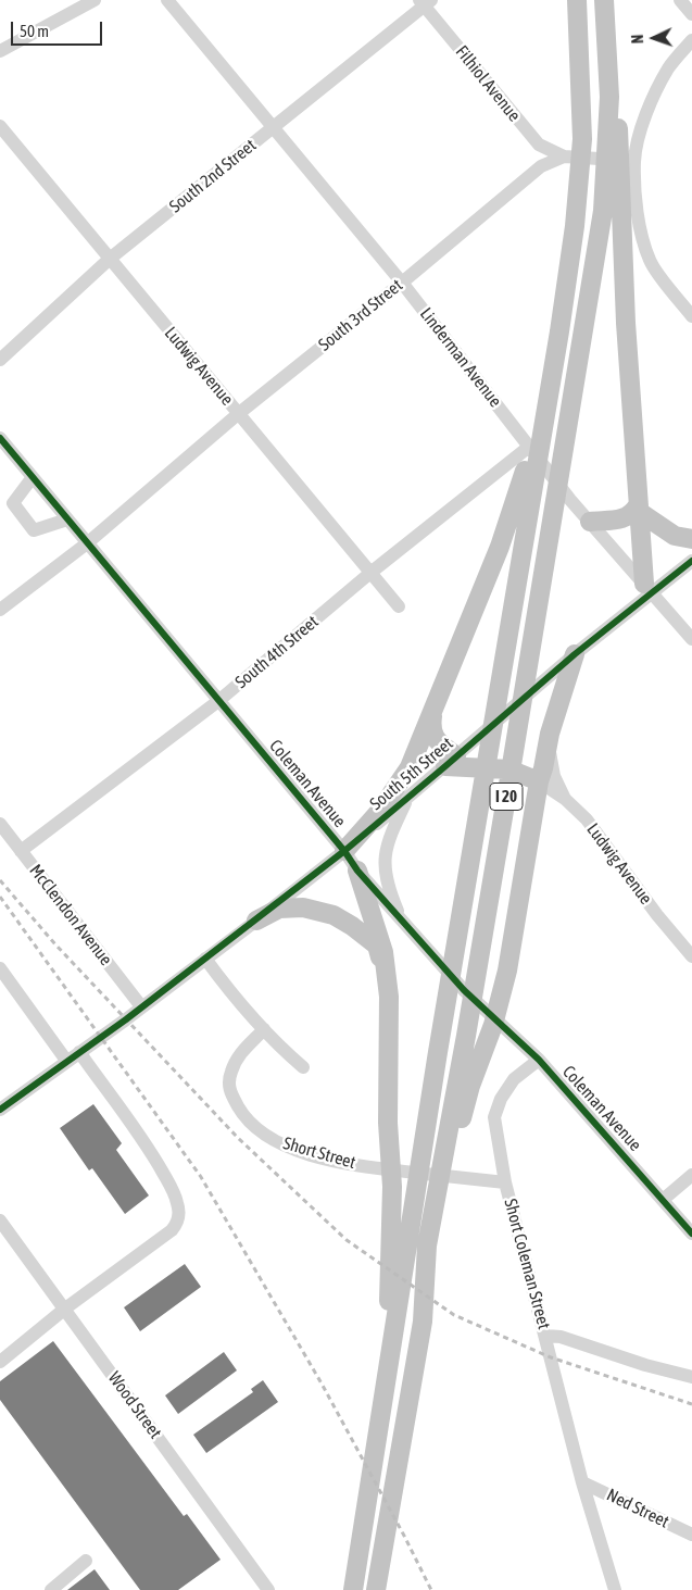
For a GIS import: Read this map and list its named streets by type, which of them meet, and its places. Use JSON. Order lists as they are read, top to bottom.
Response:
{
  "streets": {
    "highway": ["I 20"],
    "street": [
      "Filhiol Avenue",
      "South 2nd Street",
      "South 3rd Street",
      "Linderman Avenue",
      "Ludwig Avenue",
      "South 4th Street",
      "South 5th Street",
      "Coleman Avenue",
      "McClendon Avenue",
      "Short Street",
      "Short Coleman Street",
      "Wood Street",
      "Ned Street"
    ]
  },
  "crossings": [
    ["Filhiol Avenue", "South 2nd Street"],
    ["Filhiol Avenue", "South 3rd Street"],
    ["South 2nd Street", "Linderman Avenue"],
    ["South 2nd Street", "Ludwig Avenue"],
    ["South 3rd Street", "Linderman Avenue"],
    ["South 3rd Street", "Ludwig Avenue"],
    ["South 3rd Street", "Coleman Avenue"],
    ["Linderman Avenue", "South 4th Street"],
    ["Linderman Avenue", "South 5th Street"],
    ["Ludwig Avenue", "South 4th Street"],
    ["South 4th Street", "Coleman Avenue"],
    ["South 4th Street", "McClendon Avenue"],
    ["South 5th Street", "Coleman Avenue"],
    ["South 5th Street", "McClendon Avenue"],
    ["Coleman Avenue", "Short Coleman Street"],
    ["Short Street", "Short Coleman Street"],
    ["Short Coleman Street", "Ned Street"]
  ],
  "scale_bar": "50 m",
  "north": "left"
}
